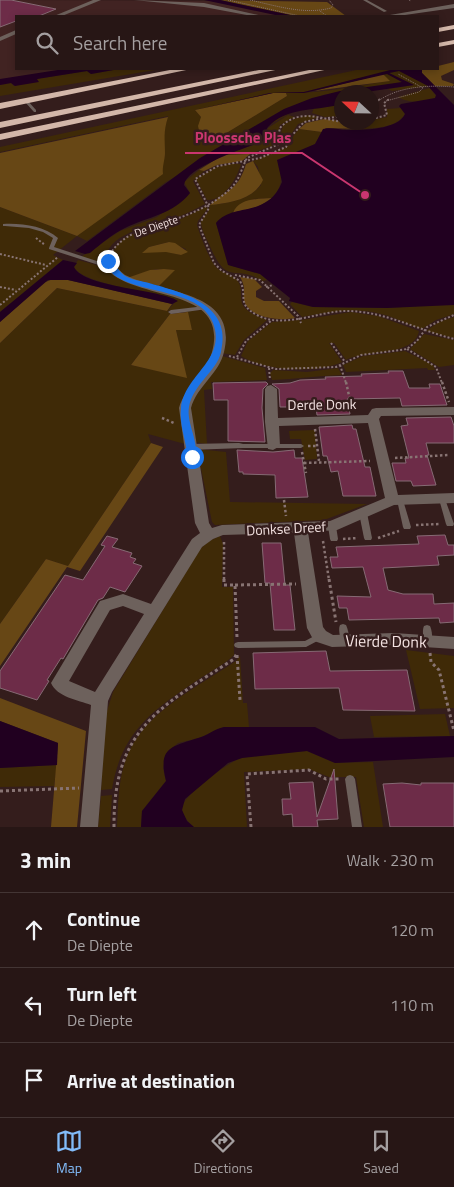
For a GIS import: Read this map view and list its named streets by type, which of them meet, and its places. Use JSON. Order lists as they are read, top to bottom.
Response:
{
  "streets": {
    "street": ["Derde Donk", "Donkse Dreef", "Vierde Donk"],
    "path": ["De Diepte"]
  },
  "crossings": [
    ["Derde Donk", "Donkse Dreef"]
  ],
  "places": ["Ploossche Plas"],
  "north": "left",
  "page": {
    "search": "Search here",
    "heading": ["3 min", "Walk · 230 m"],
    "list": [
      ["Continue", "De Diepte", "120 m"],
      ["Turn left", "De Diepte", "110 m"],
      "Arrive at destination"
    ],
    "nav": ["Map", "Directions", "Saved"]
  }
}
